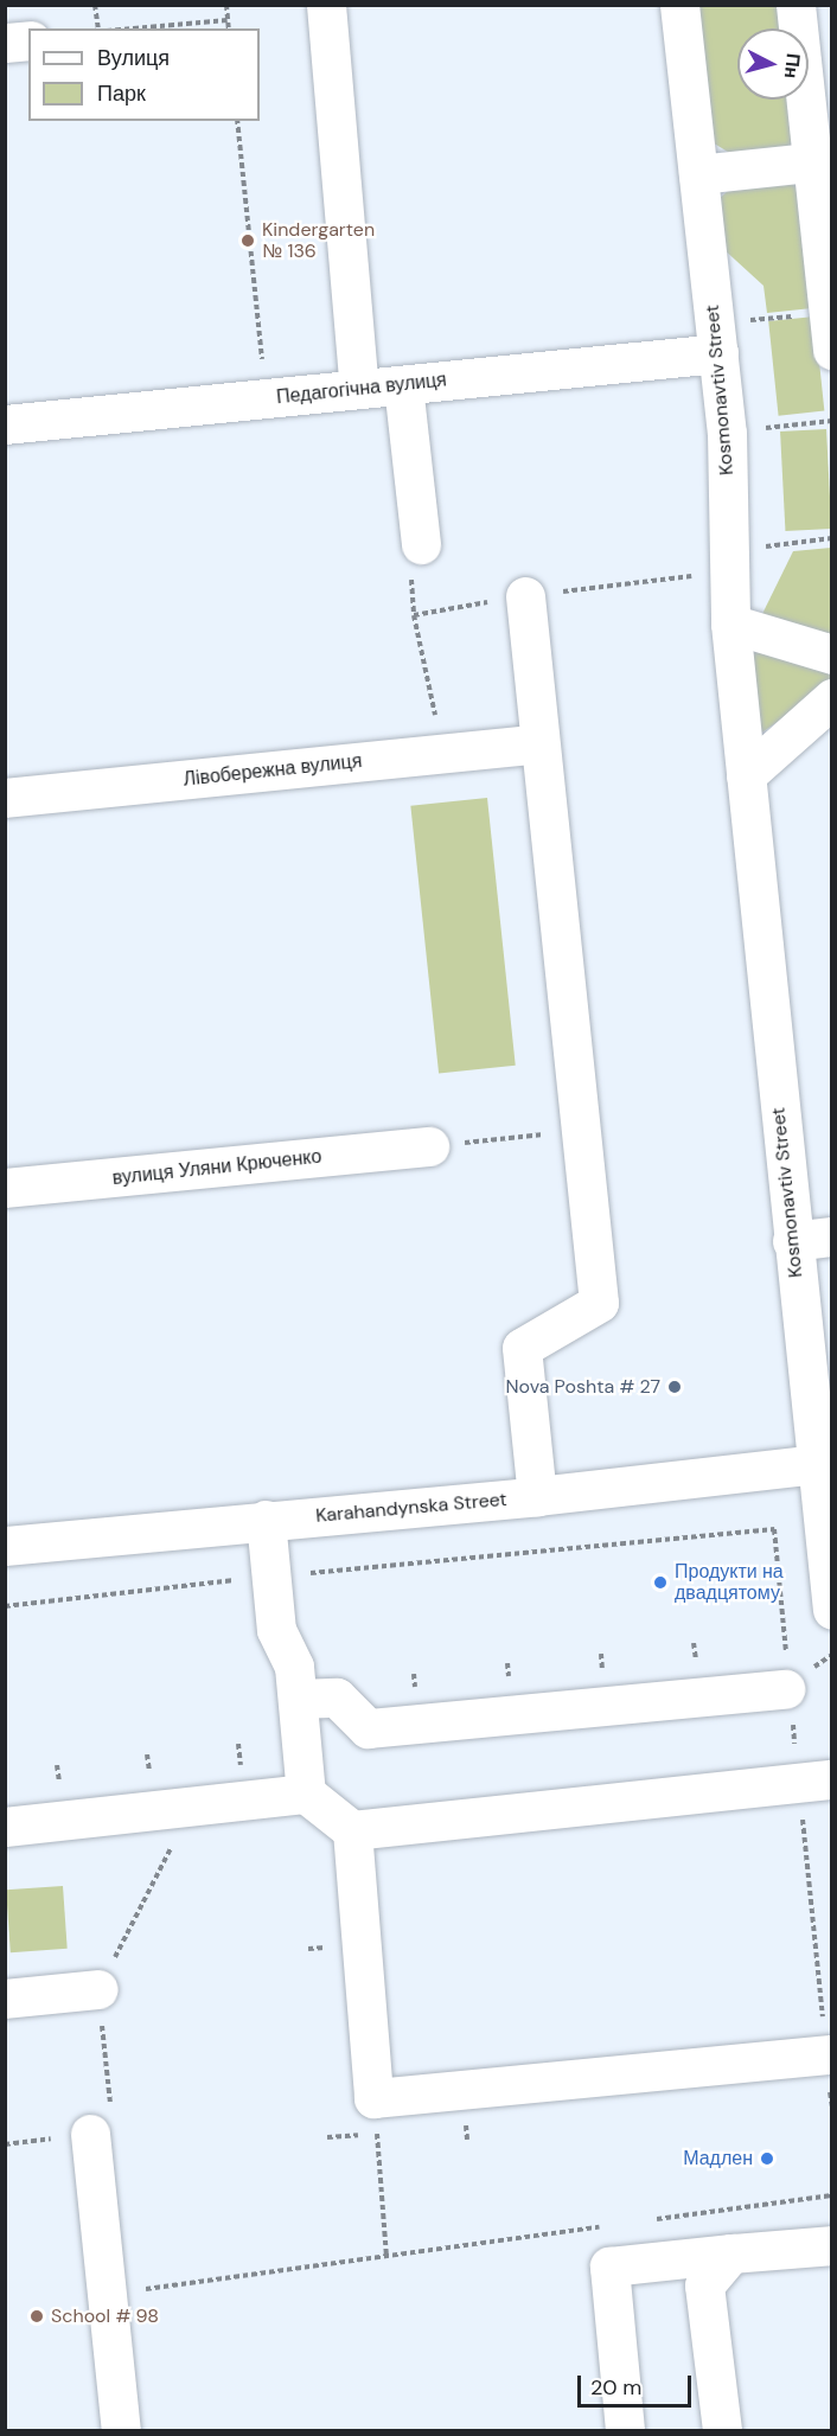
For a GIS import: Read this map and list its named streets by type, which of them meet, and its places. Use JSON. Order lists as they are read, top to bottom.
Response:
{
  "streets": {
    "street": [
      "Педагогічна вулиця",
      "Kosmonavtiv Street",
      "Лівобережна вулиця",
      "вулиця Уляни Крюченко",
      "Karahandynska Street"
    ]
  },
  "crossings": [
    ["Педагогічна вулиця", "Kosmonavtiv Street"],
    ["Kosmonavtiv Street", "Karahandynska Street"]
  ],
  "places": [
    "Kindergarten № 136",
    "Nova Poshta # 27",
    "Продукти на двадцятому",
    "Мадлен",
    "School # 98"
  ],
  "legend": ["Вулиця", "Парк"],
  "scale_bar": "20 m",
  "north": "right"
}
